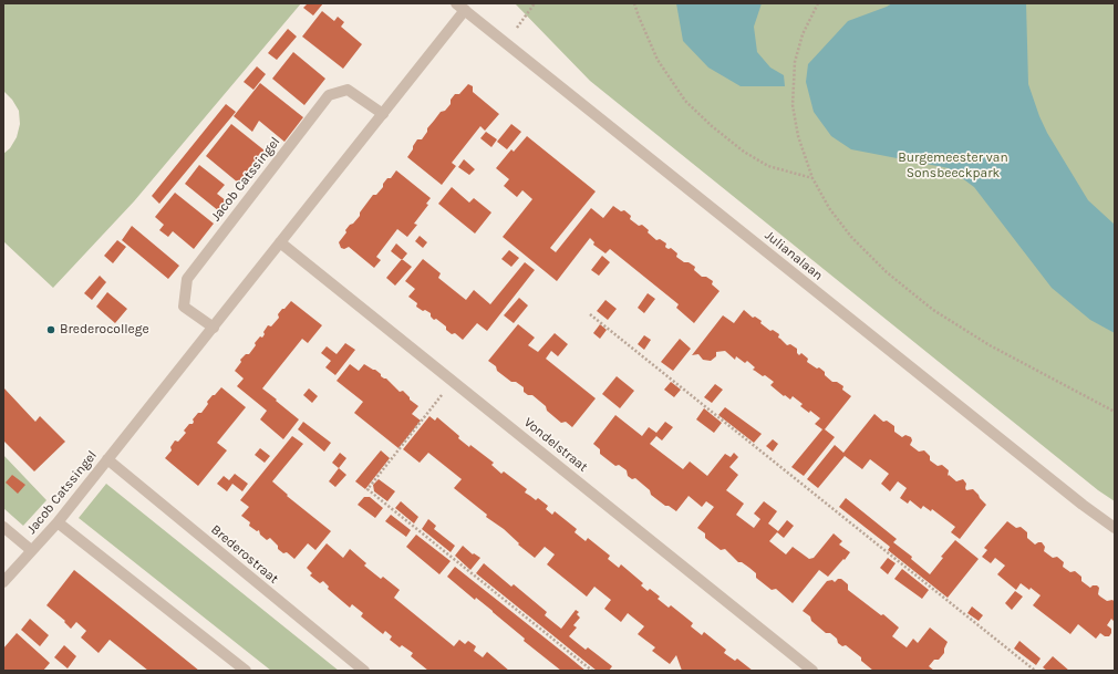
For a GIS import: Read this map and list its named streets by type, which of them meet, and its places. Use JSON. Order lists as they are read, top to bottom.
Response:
{
  "streets": {
    "street": [
      "Jacob Catssingel",
      "Julianalaan",
      "Vondelstraat",
      "Brederostraat"
    ]
  },
  "crossings": [
    ["Jacob Catssingel", "Julianalaan"],
    ["Jacob Catssingel", "Vondelstraat"],
    ["Jacob Catssingel", "Brederostraat"]
  ],
  "parks": ["Burgemeester van Sonsbeeckpark"],
  "places": ["Brederocollege"]
}
